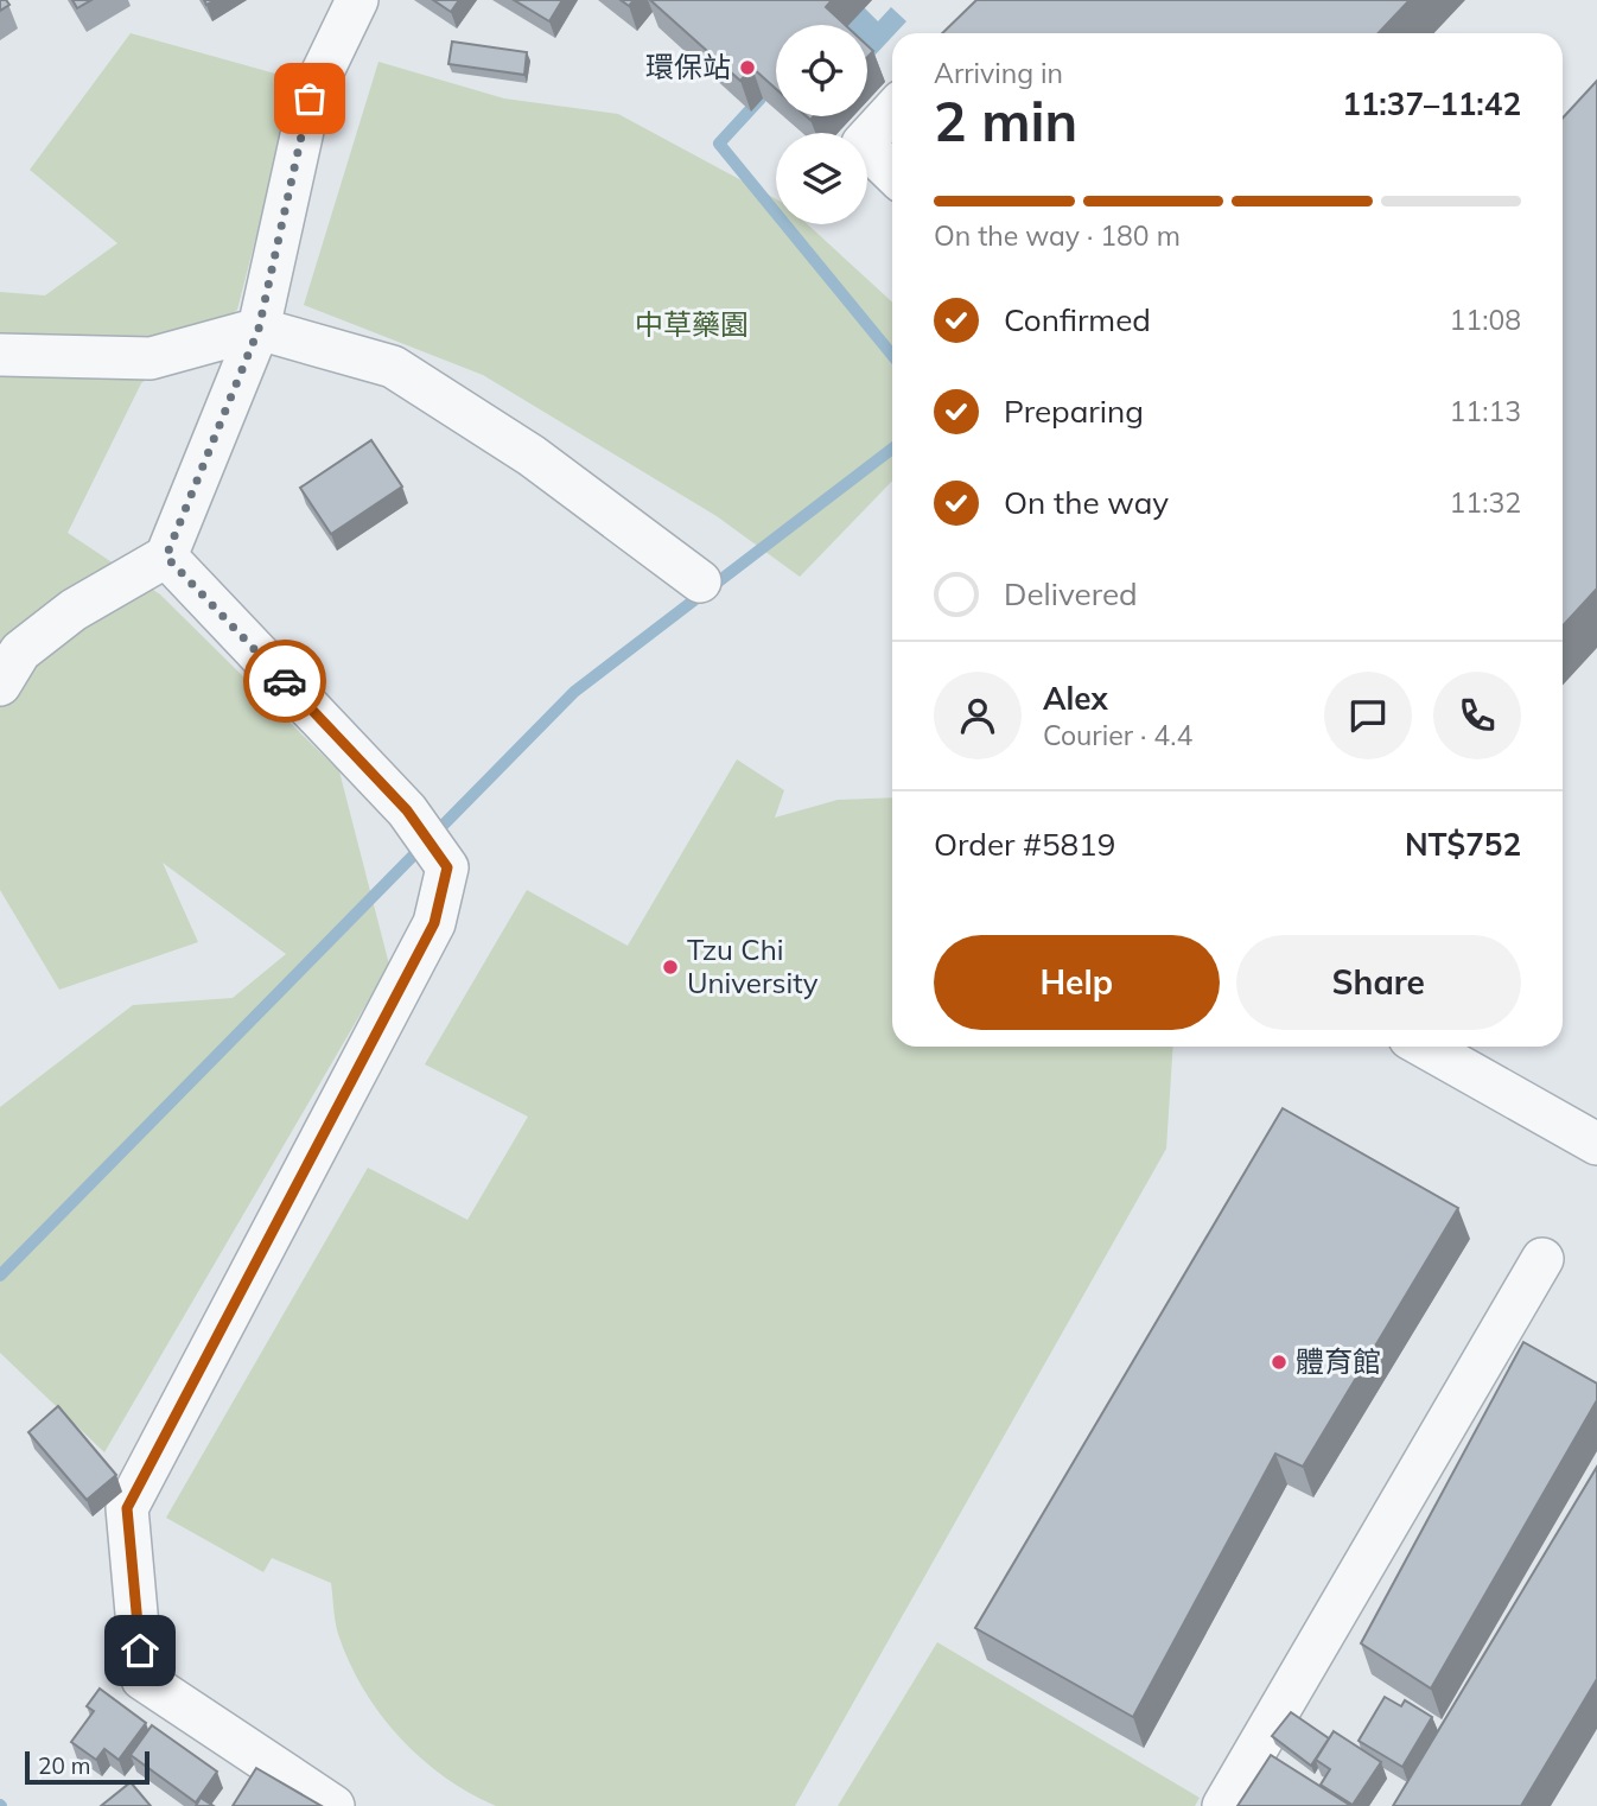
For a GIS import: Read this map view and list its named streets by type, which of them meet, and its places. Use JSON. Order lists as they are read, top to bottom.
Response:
{
  "parks": ["中草藥園"],
  "places": ["環保站", "Tzu Chi University", "體育館"],
  "scale_bar": "20 m",
  "page": {
    "heading": ["2 min", "Arriving in", "11:37–11:42"],
    "panel": [
      "Alex",
      "Courier · 4.4",
      "Order #5819",
      "NT$752"
    ],
    "bar": "On the way · 180 m",
    "list": [
      ["Confirmed", "11:08"],
      ["Preparing", "11:13"],
      ["On the way", "11:32"],
      "Delivered"
    ],
    "buttons": ["Help", "Share"],
    "scale": "20 m"
  }
}
